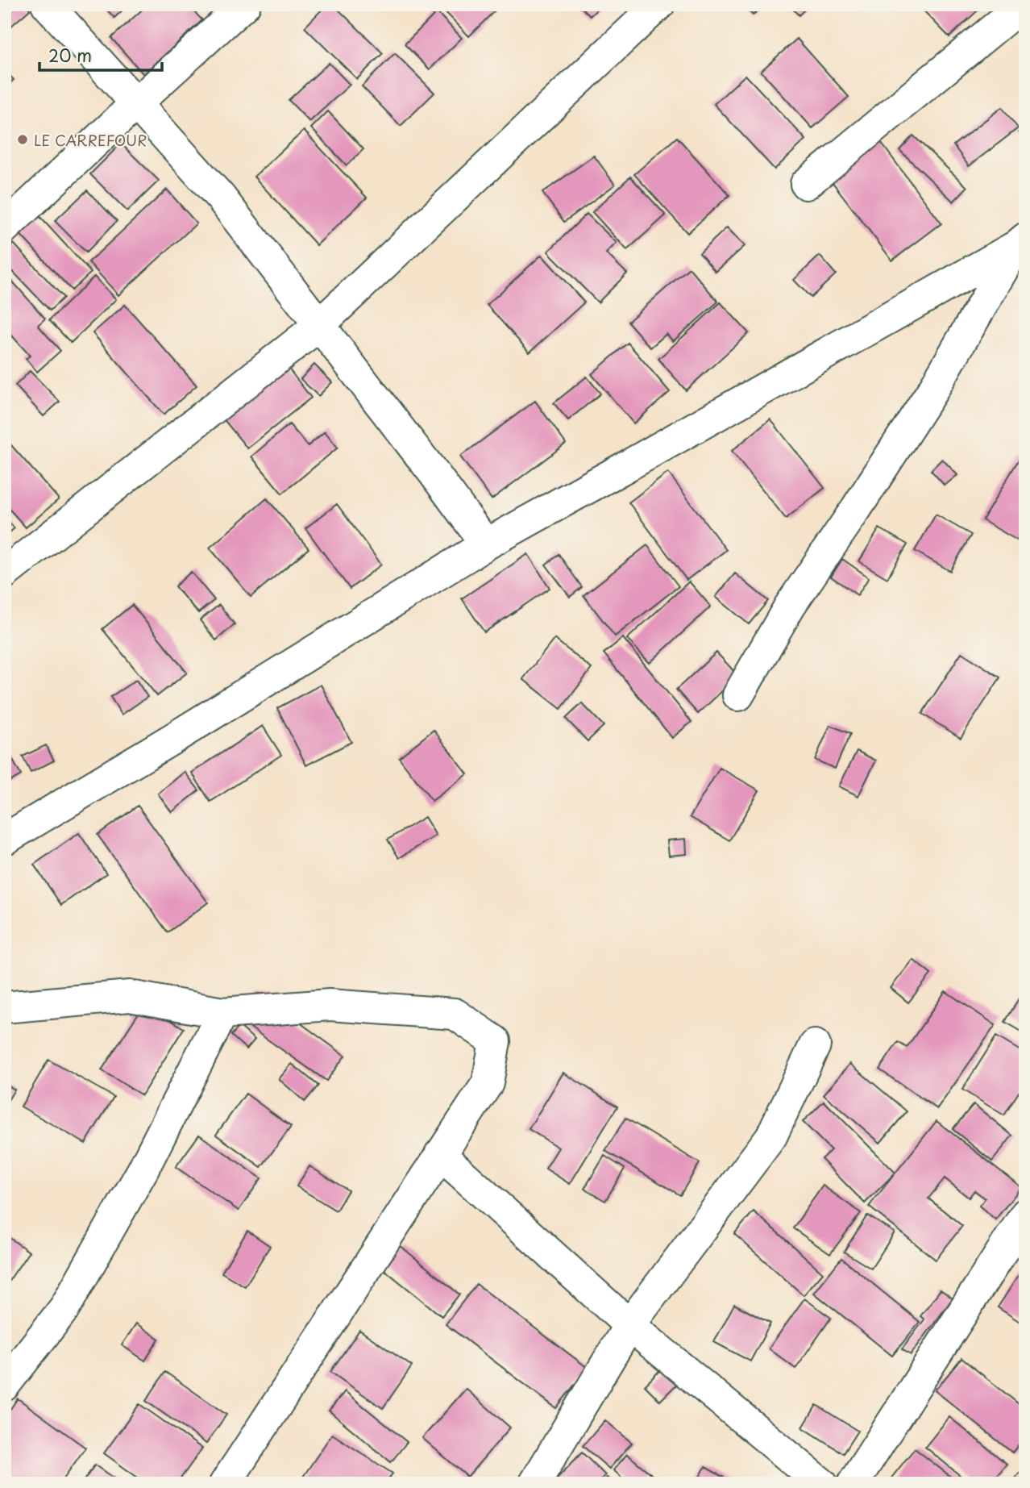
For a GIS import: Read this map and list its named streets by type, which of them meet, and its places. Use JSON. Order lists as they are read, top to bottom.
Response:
{
  "places": ["LE CARREFOUR"],
  "scale_bar": "20 m"
}
